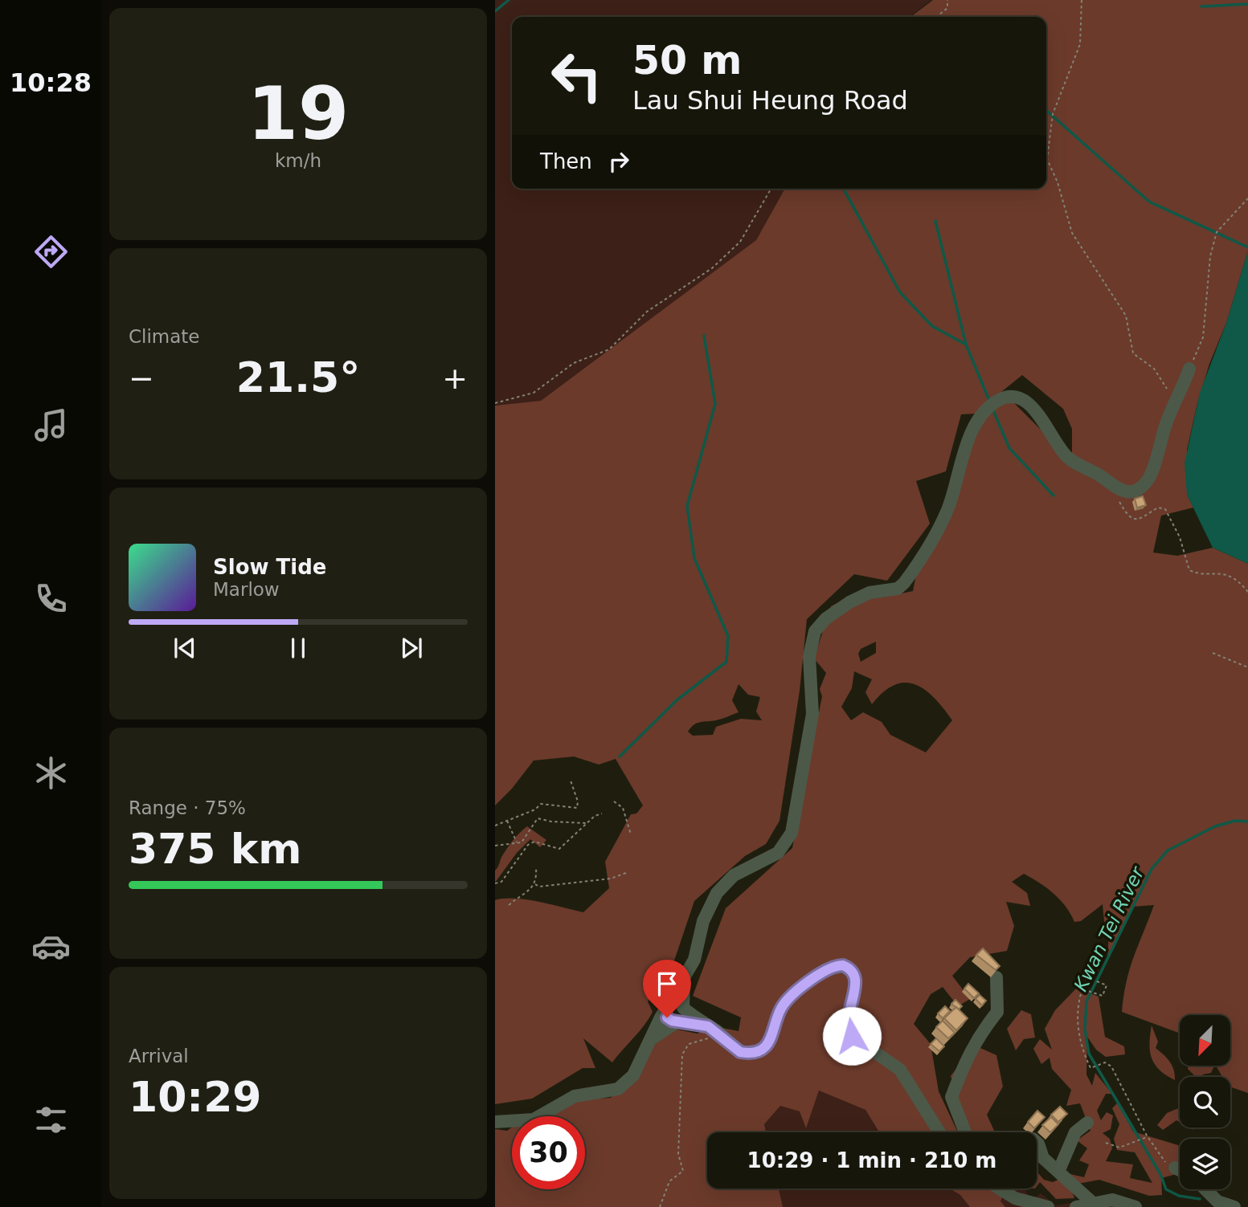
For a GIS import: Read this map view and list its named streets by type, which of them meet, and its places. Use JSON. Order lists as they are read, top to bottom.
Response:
{
  "water": ["Kwan Tei River"],
  "north": "bottom left",
  "page": {
    "tabs": "10:28",
    "tile": [
      ["19", "km/h"],
      "Climate",
      ["Range · 75%", "375 km"],
      ["Arrival", "10:29"]
    ],
    "turn": ["50 m", "Lau Shui Heung Road"],
    "then": "Then",
    "heat": ["−", "21.5°", "+"],
    "song": ["Slow Tide", "Marlow"],
    "limit": "30",
    "trip": "10:29 · 1 min · 210 m"
  }
}
